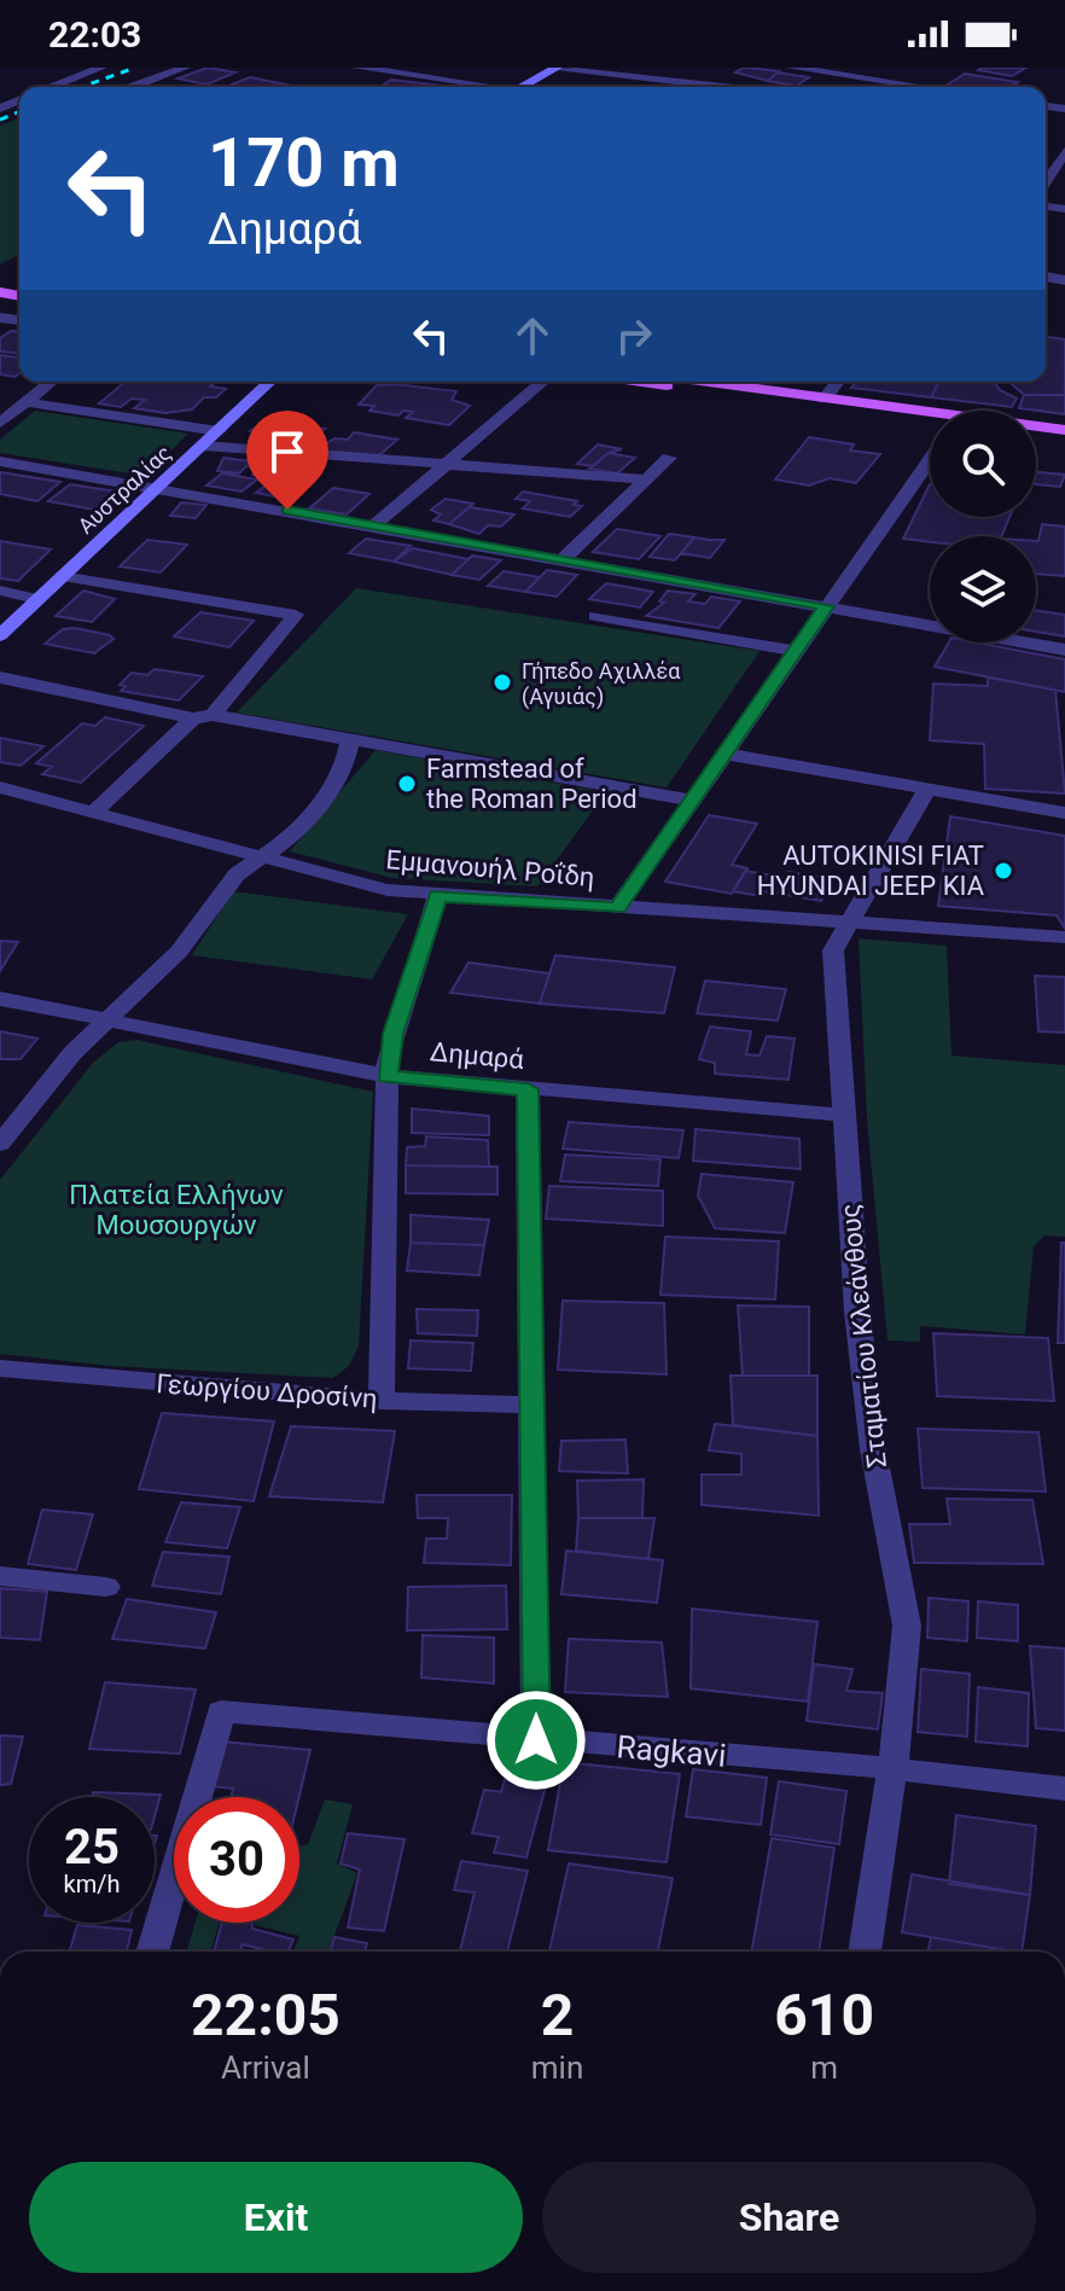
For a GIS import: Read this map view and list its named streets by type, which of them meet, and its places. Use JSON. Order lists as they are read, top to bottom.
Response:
{
  "streets": {
    "main road": ["Αυστραλίας"],
    "street": [
      "Εμμανουήλ Ροΐδη",
      "Δημαρά",
      "Σταματίου Κλεάνθους",
      "Γεωργίου Δροσίνη",
      "Ragkavi"
    ]
  },
  "crossings": [
    ["Εμμανουήλ Ροΐδη", "Σταματίου Κλεάνθους"],
    ["Δημαρά", "Σταματίου Κλεάνθους"],
    ["Σταματίου Κλεάνθους", "Ragkavi"]
  ],
  "parks": ["Πλατεία Ελλήνων Μουσουργών"],
  "places": ["Γήπεδο Αχιλλέα (Αγυιάς)", "Farmstead of the Roman Period", "AUTOKINISI FIAT HYUNDAI JEEP KIA"],
  "page": {
    "status": "22:03",
    "turn": ["170 m", "Δημαρά"],
    "speed": "25 km/h",
    "limit": "30",
    "eta": [
      "22:05",
      "Arrival",
      "2",
      "min",
      "610",
      "m"
    ],
    "buttons": ["Exit", "Share"]
  }
}
